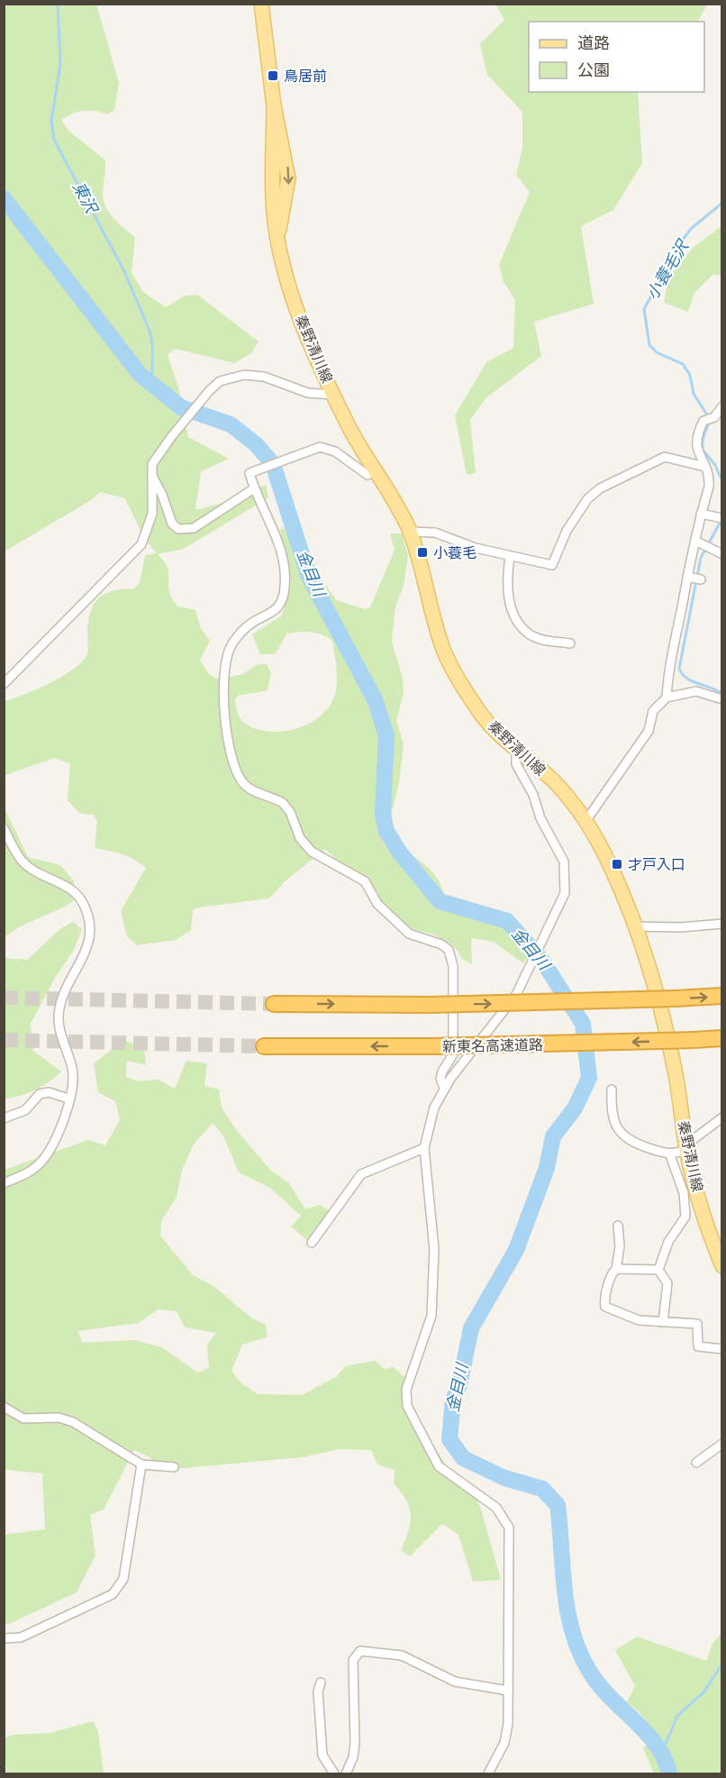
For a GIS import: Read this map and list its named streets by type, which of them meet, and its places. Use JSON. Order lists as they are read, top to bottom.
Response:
{
  "streets": {
    "highway": ["新東名高速道路"],
    "main road": ["秦野清川線"]
  },
  "water": ["東沢", "小蓑毛沢", "金目川"],
  "places": {
    "transit": ["鳥居前", "小蓑毛", "才戸入口"]
  },
  "legend": ["道路", "公園"]
}
